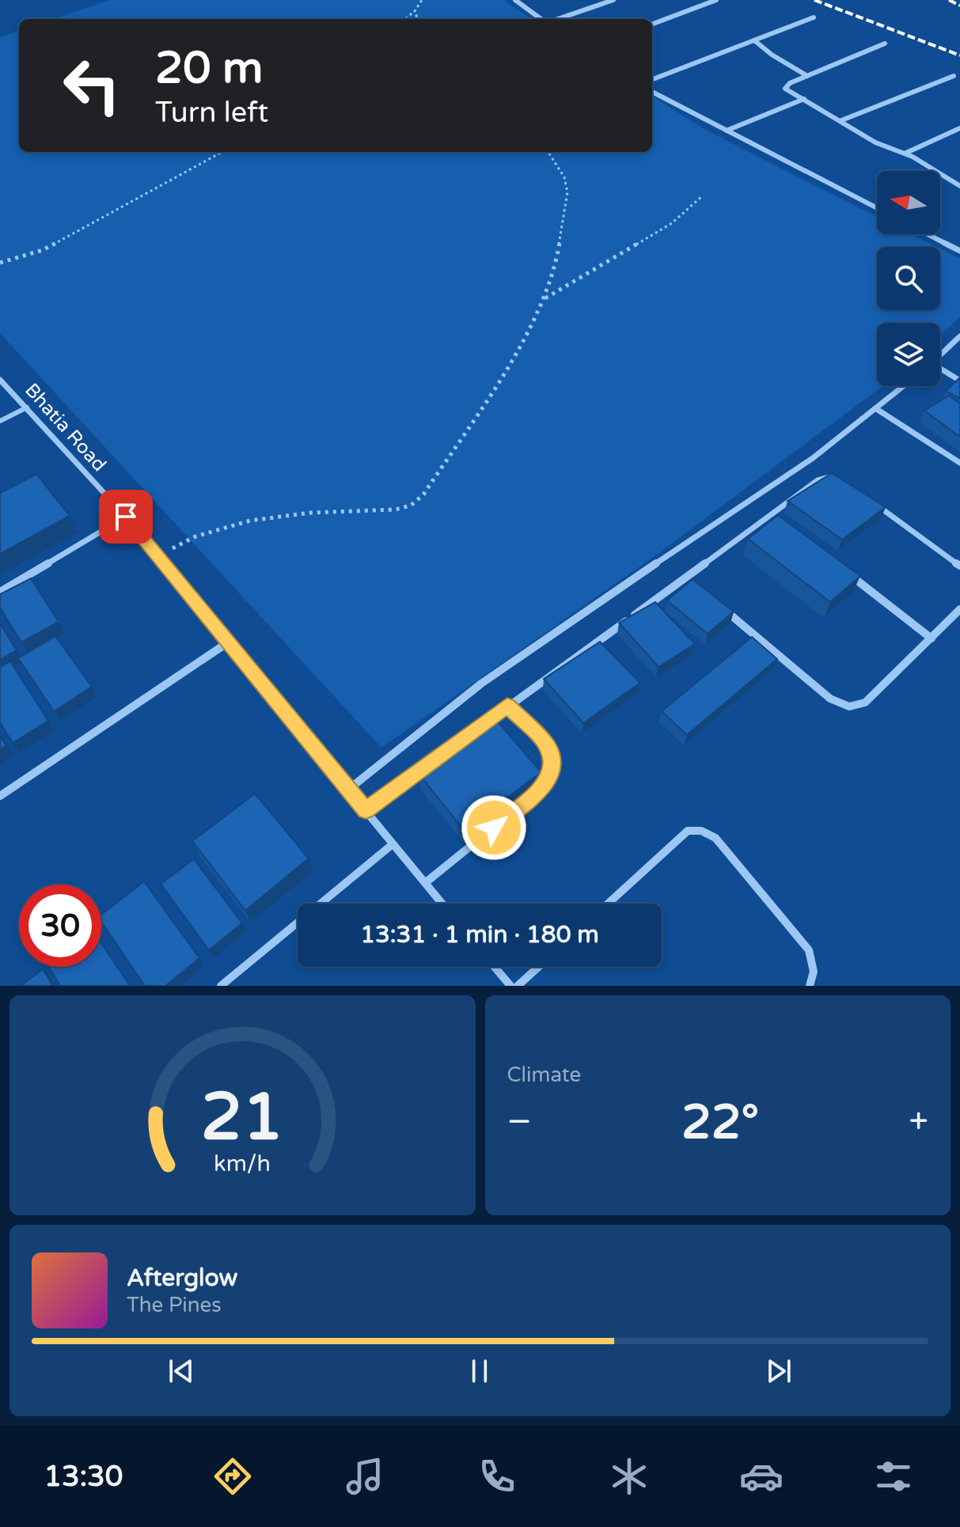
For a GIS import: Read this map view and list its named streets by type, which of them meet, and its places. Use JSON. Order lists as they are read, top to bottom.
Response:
{
  "streets": {
    "street": ["Bhatia Road"]
  },
  "north": "left",
  "page": {
    "turn": ["20 m", "Turn left"],
    "limit": "30",
    "trip": "13:31 · 1 min · 180 m",
    "tile": "Climate",
    "heat": ["−", "22°", "+"],
    "song": ["Afterglow", "The Pines"],
    "tabs": "13:30",
    "gauge": ["21", "km/h"]
  }
}
